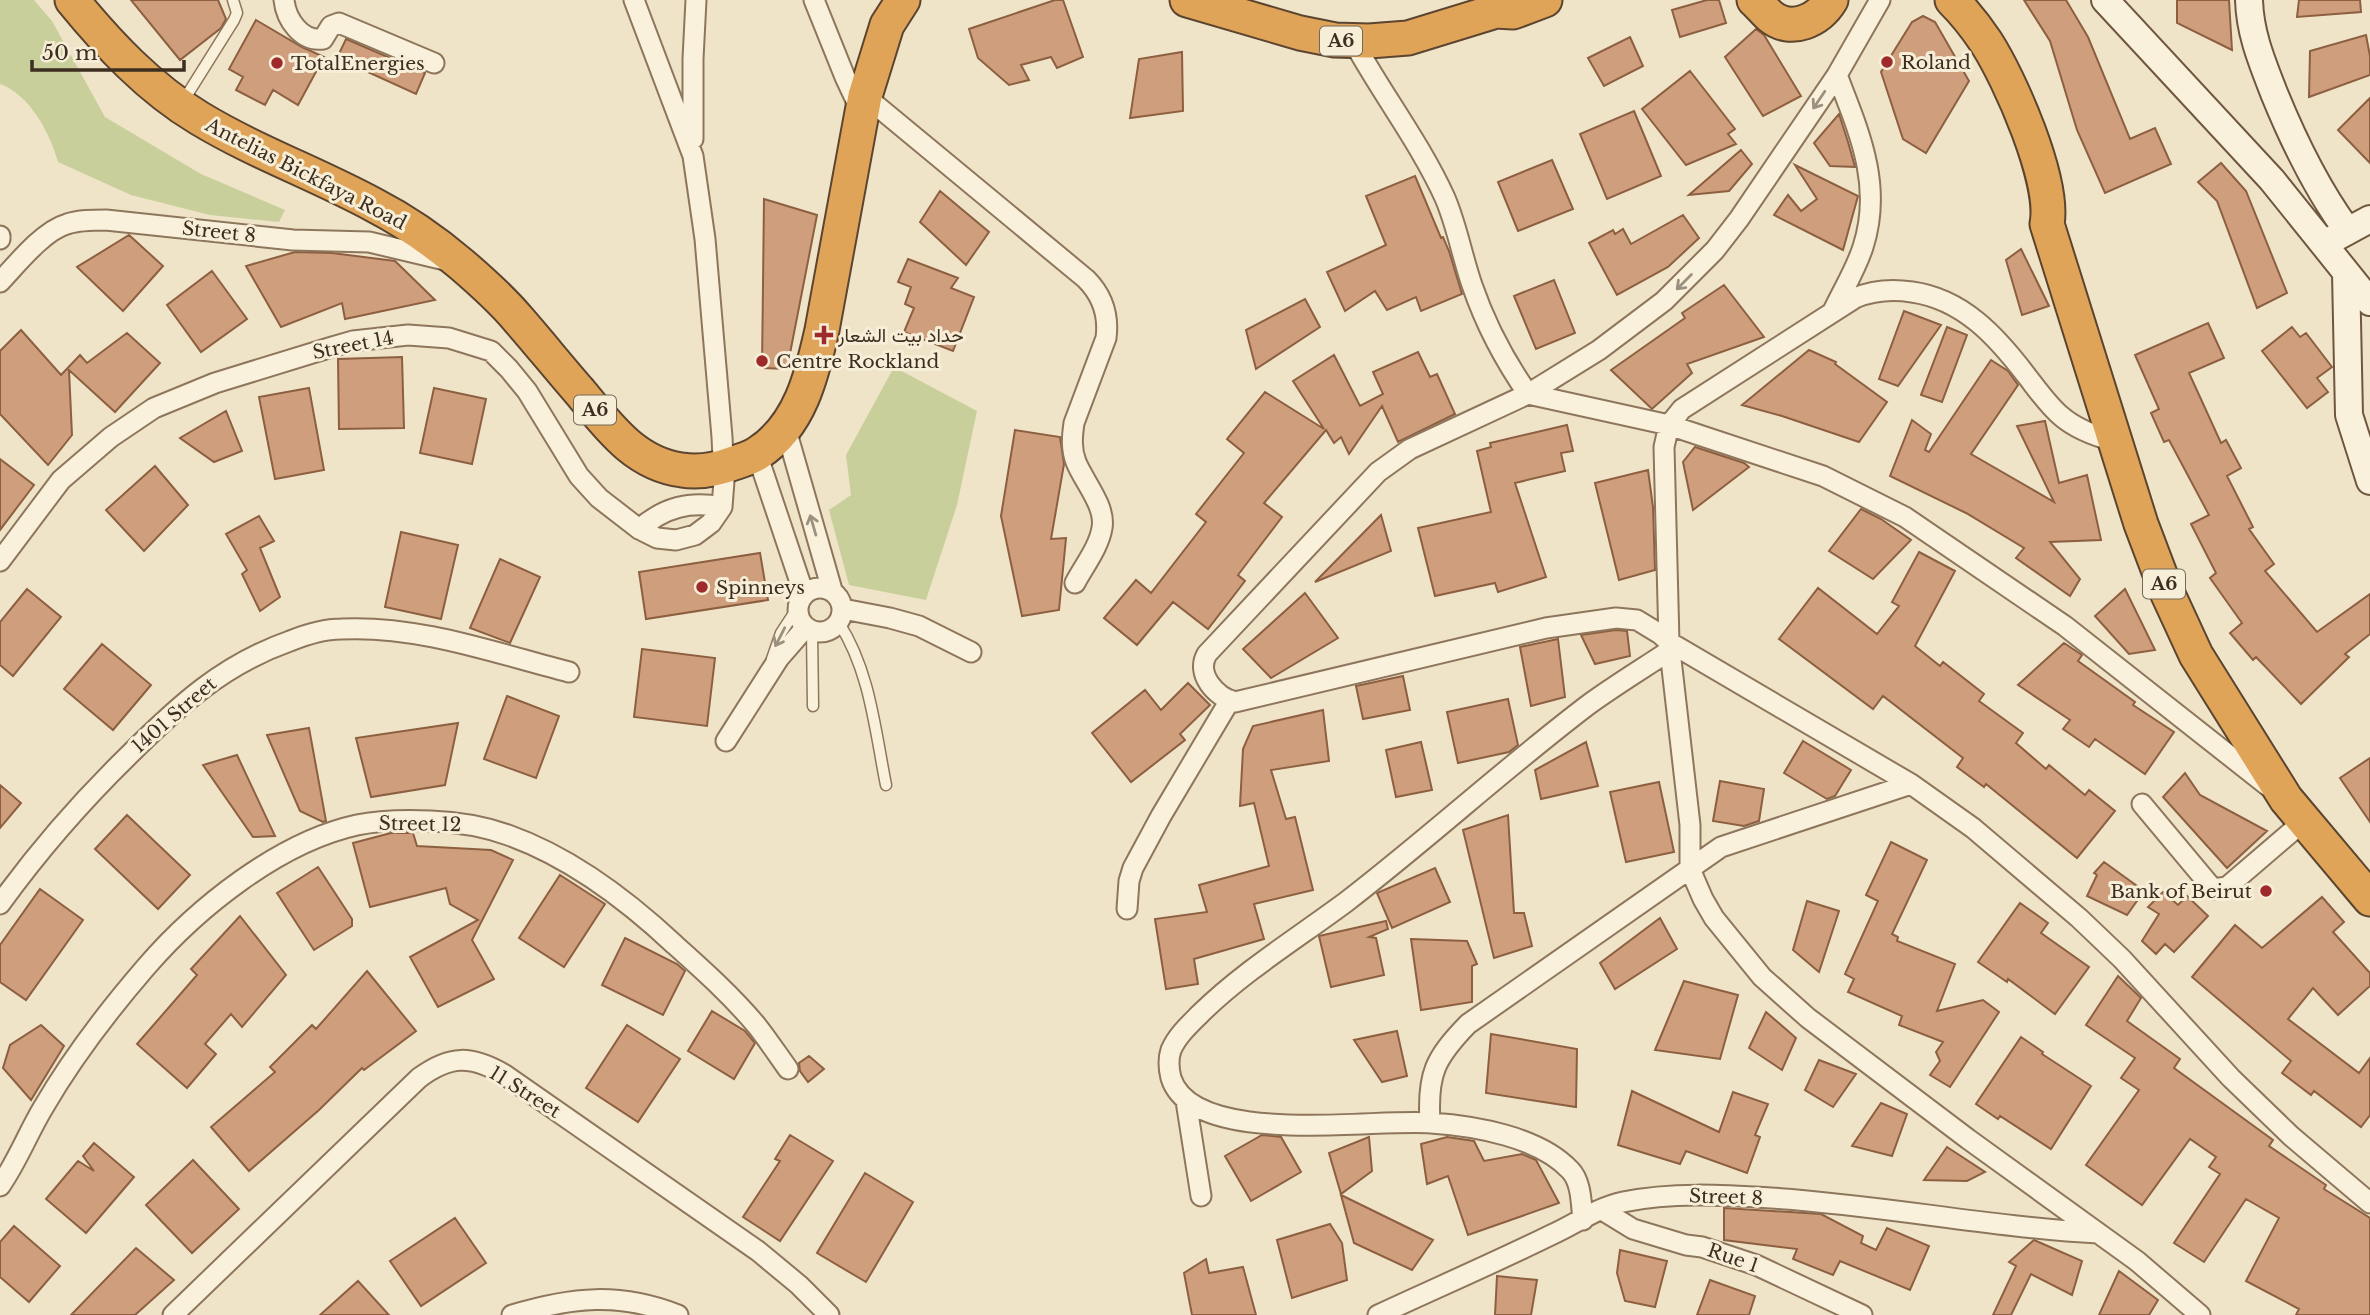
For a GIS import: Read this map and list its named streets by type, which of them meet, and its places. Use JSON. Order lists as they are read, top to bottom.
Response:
{
  "streets": {
    "highway": ["A6", "Antelias Bickfaya Road"],
    "street": [
      "Street 8",
      "Street 14",
      "1401 Street",
      "Street 12",
      "11 Street",
      "Rue 1"
    ]
  },
  "crossings": [
    ["Antelias Bickfaya Road", "Street 8"],
    ["Street 8", "Rue 1"]
  ],
  "places": {
    "other": [
      "Roland",
      "TotalEnergies",
      "Centre Rockland",
      "Spinneys",
      "Bank of Beirut"
    ],
    "health": ["حداد بيت الشعار"]
  },
  "scale_bar": "50 m"
}
